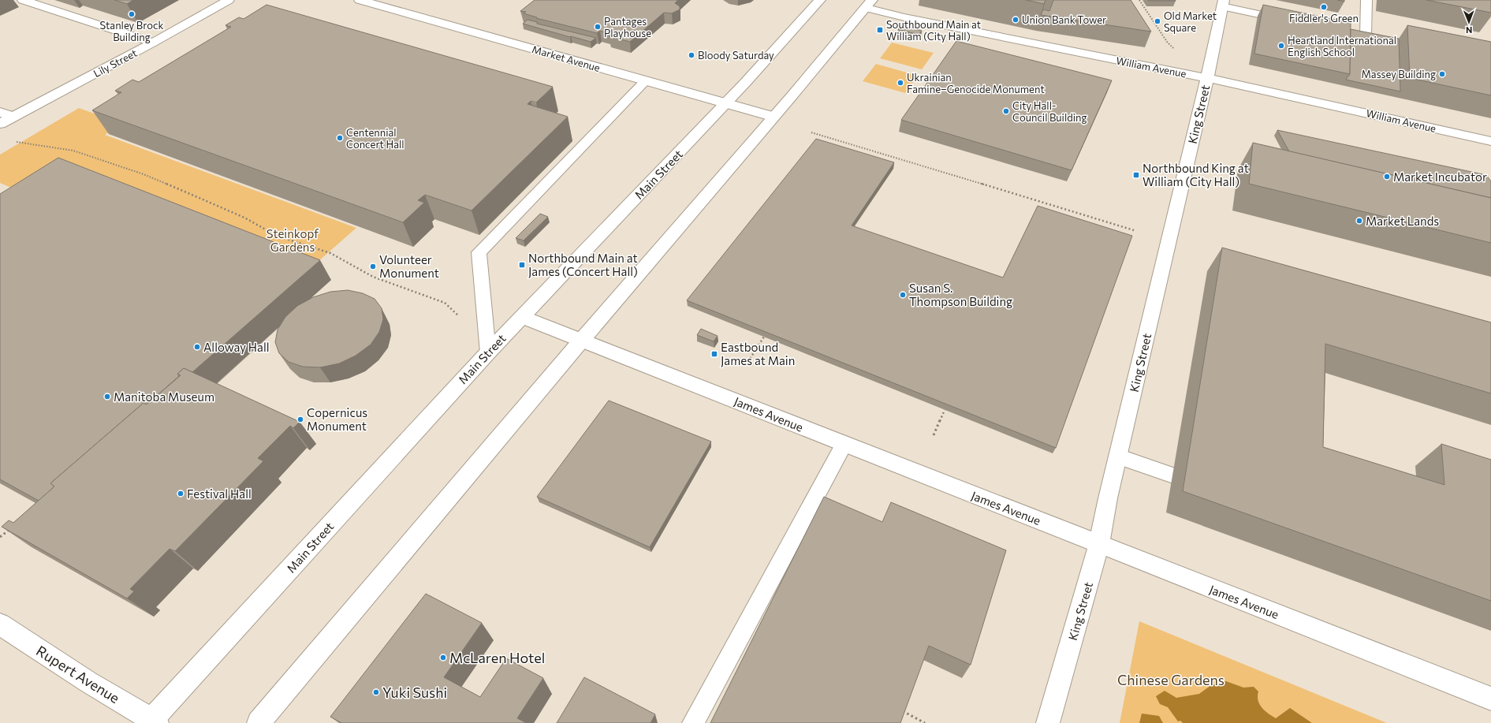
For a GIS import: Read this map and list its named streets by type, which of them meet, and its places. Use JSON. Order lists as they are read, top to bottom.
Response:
{
  "streets": {
    "main road": [
      "Market Avenue",
      "Lily Street",
      "William Avenue",
      "King Street",
      "Main Street",
      "James Avenue",
      "Rupert Avenue"
    ]
  },
  "crossings": [
    ["Market Avenue", "Main Street"],
    ["William Avenue", "King Street"],
    ["King Street", "James Avenue"],
    ["Main Street", "James Avenue"],
    ["Main Street", "Rupert Avenue"]
  ],
  "parks": ["Steinkopf Gardens", "Chinese Gardens"],
  "places": {
    "other": [
      "Fiddler's Green",
      "Stanley Brock Building",
      "Union Bank Tower",
      "Old Market Square",
      "Pantages Playhouse",
      "Heartland International English School",
      "Bloody Saturday",
      "Massey Building",
      "Ukrainian Famine–Genocide Monument",
      "City Hall- Council Building",
      "Centennial Concert Hall",
      "Market Incubator",
      "Market Lands",
      "Volunteer Monument",
      "Susan S. Thompson Building",
      "Alloway Hall",
      "Manitoba Museum",
      "Copernicus Monument",
      "Festival Hall",
      "McLaren Hotel",
      "Yuki Sushi"
    ],
    "transit": [
      "Southbound Main at William (City Hall)",
      "Northbound King at William (City Hall)",
      "Northbound Main at James (Concert Hall)",
      "Eastbound James at Main"
    ]
  },
  "north": "bottom"
}
